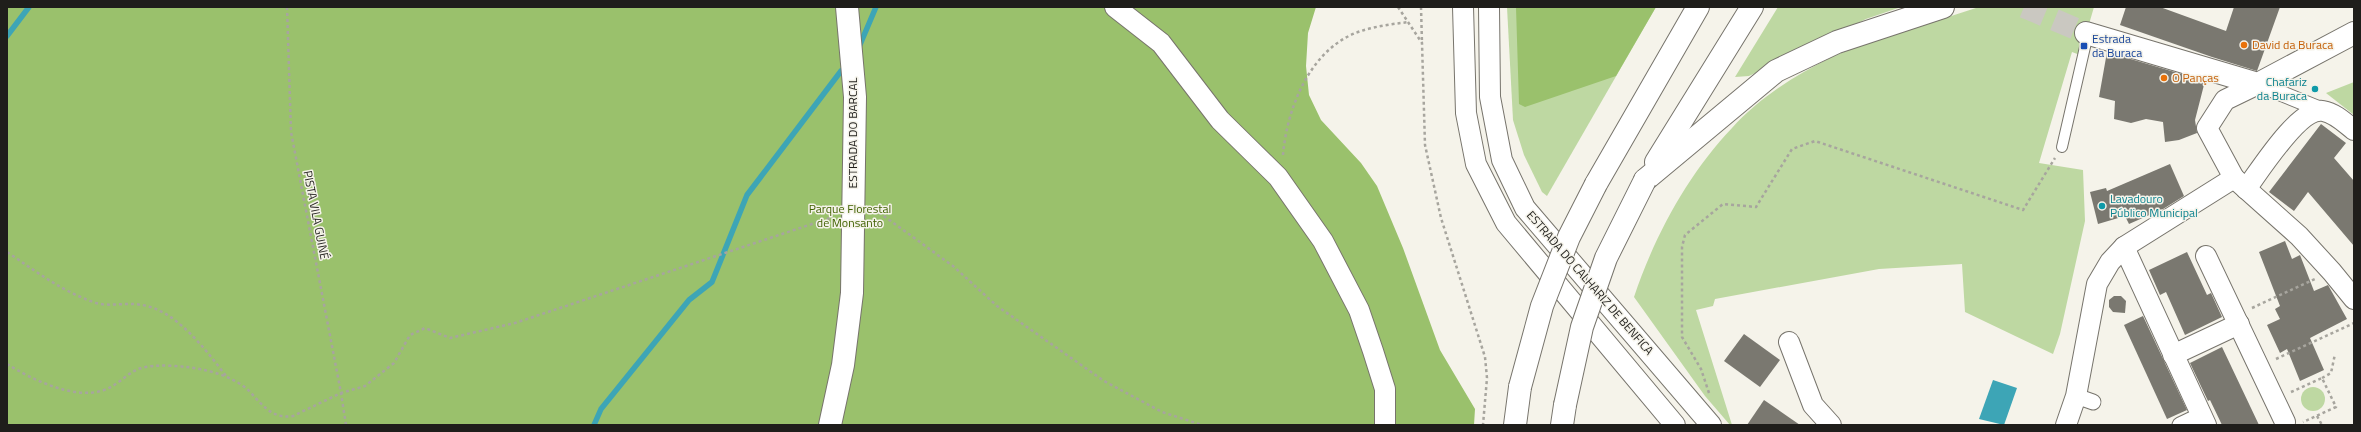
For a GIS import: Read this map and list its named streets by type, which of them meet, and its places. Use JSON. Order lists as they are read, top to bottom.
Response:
{
  "streets": {
    "main road": ["ESTRADA DO BARCAL"],
    "street": ["ESTRADA DO CALHARIZ DE BENFICA"],
    "path": ["PISTA VILA GUINÉ"]
  },
  "parks": ["Parque Florestal de Monsanto"],
  "places": {
    "other": [
      "David da Buraca",
      "O Panças",
      "Chafariz da Buraca",
      "Lavadouro Público Municipal"
    ],
    "transit": ["Estrada da Buraca"]
  }
}
